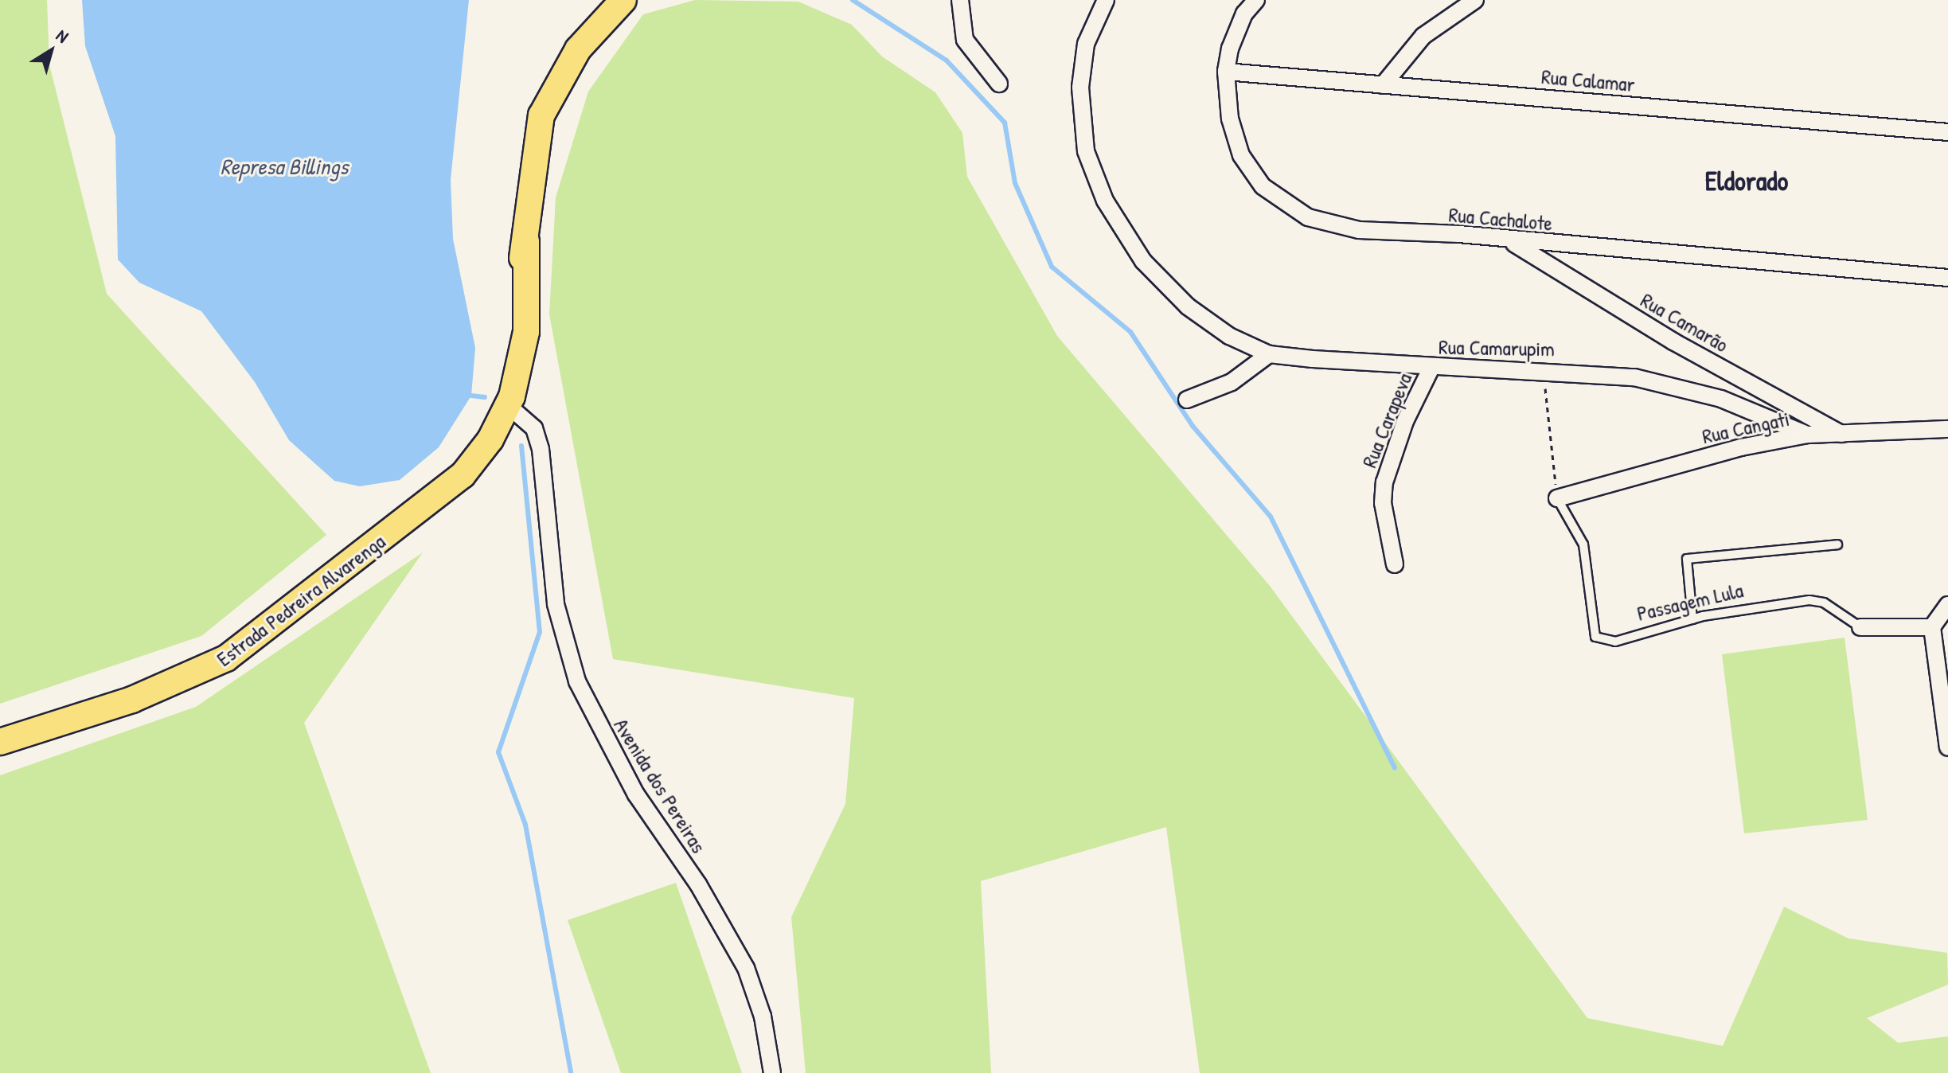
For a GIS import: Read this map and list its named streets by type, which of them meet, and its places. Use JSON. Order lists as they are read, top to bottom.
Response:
{
  "streets": {
    "main road": ["Estrada Pedreira Alvarenga"],
    "street": [
      "Rua Calamar",
      "Rua Cachalote",
      "Rua Camarão",
      "Rua Camarupim",
      "Rua Carapeva",
      "Rua Cangati",
      "Passagem Lula",
      "Avenida dos Pereiras"
    ]
  },
  "crossings": [
    ["Rua Calamar", "Rua Cachalote"],
    ["Rua Cachalote", "Rua Camarão"],
    ["Rua Camarão", "Rua Cangati"],
    ["Rua Camarupim", "Rua Carapeva"],
    ["Rua Camarupim", "Rua Cangati"],
    ["Rua Cangati", "Passagem Lula"],
    ["Estrada Pedreira Alvarenga", "Avenida dos Pereiras"]
  ],
  "districts": ["Eldorado"],
  "water": ["Represa Billings"],
  "north": "top right"
}
